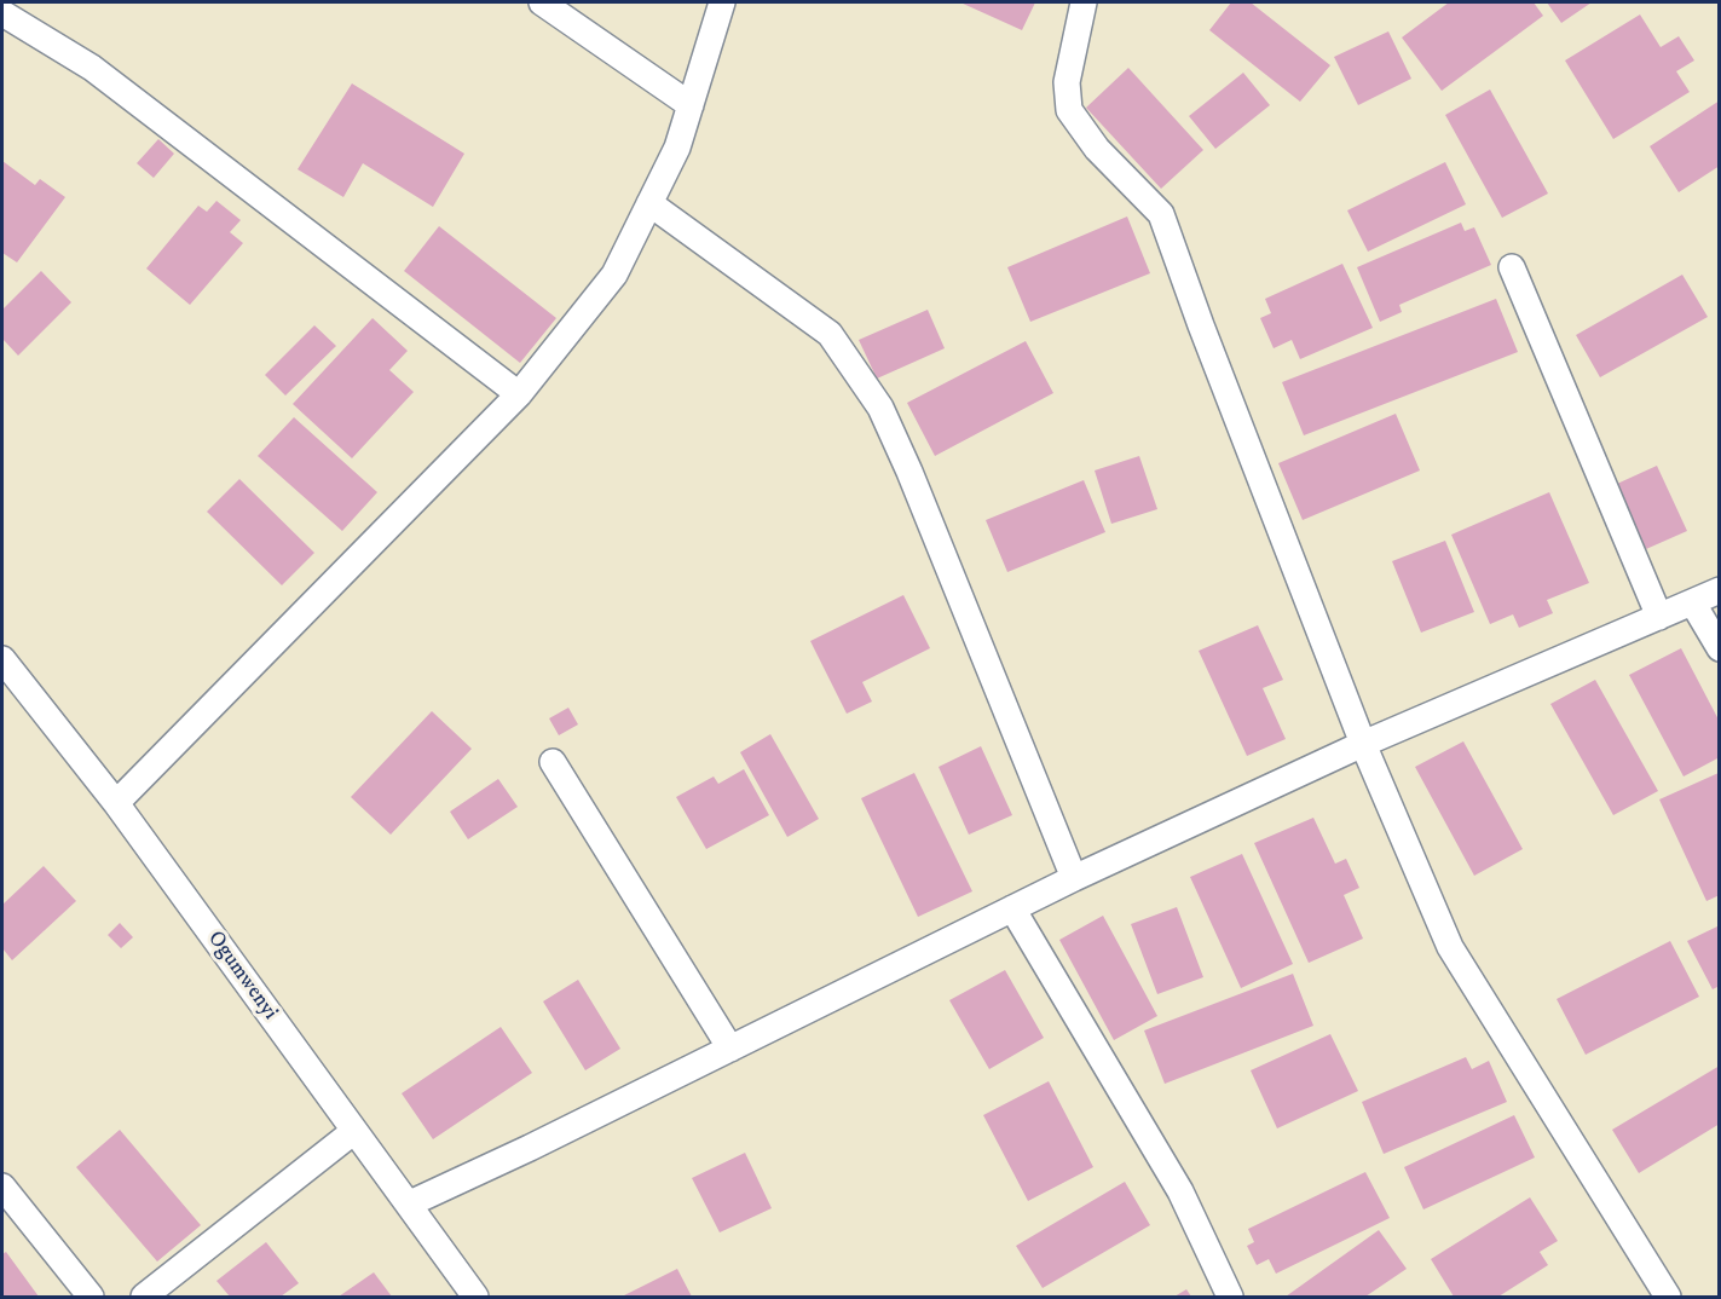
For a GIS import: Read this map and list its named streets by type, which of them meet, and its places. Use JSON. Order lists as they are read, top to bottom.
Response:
{
  "streets": {
    "street": ["Ogumwenyi"]
  }
}
